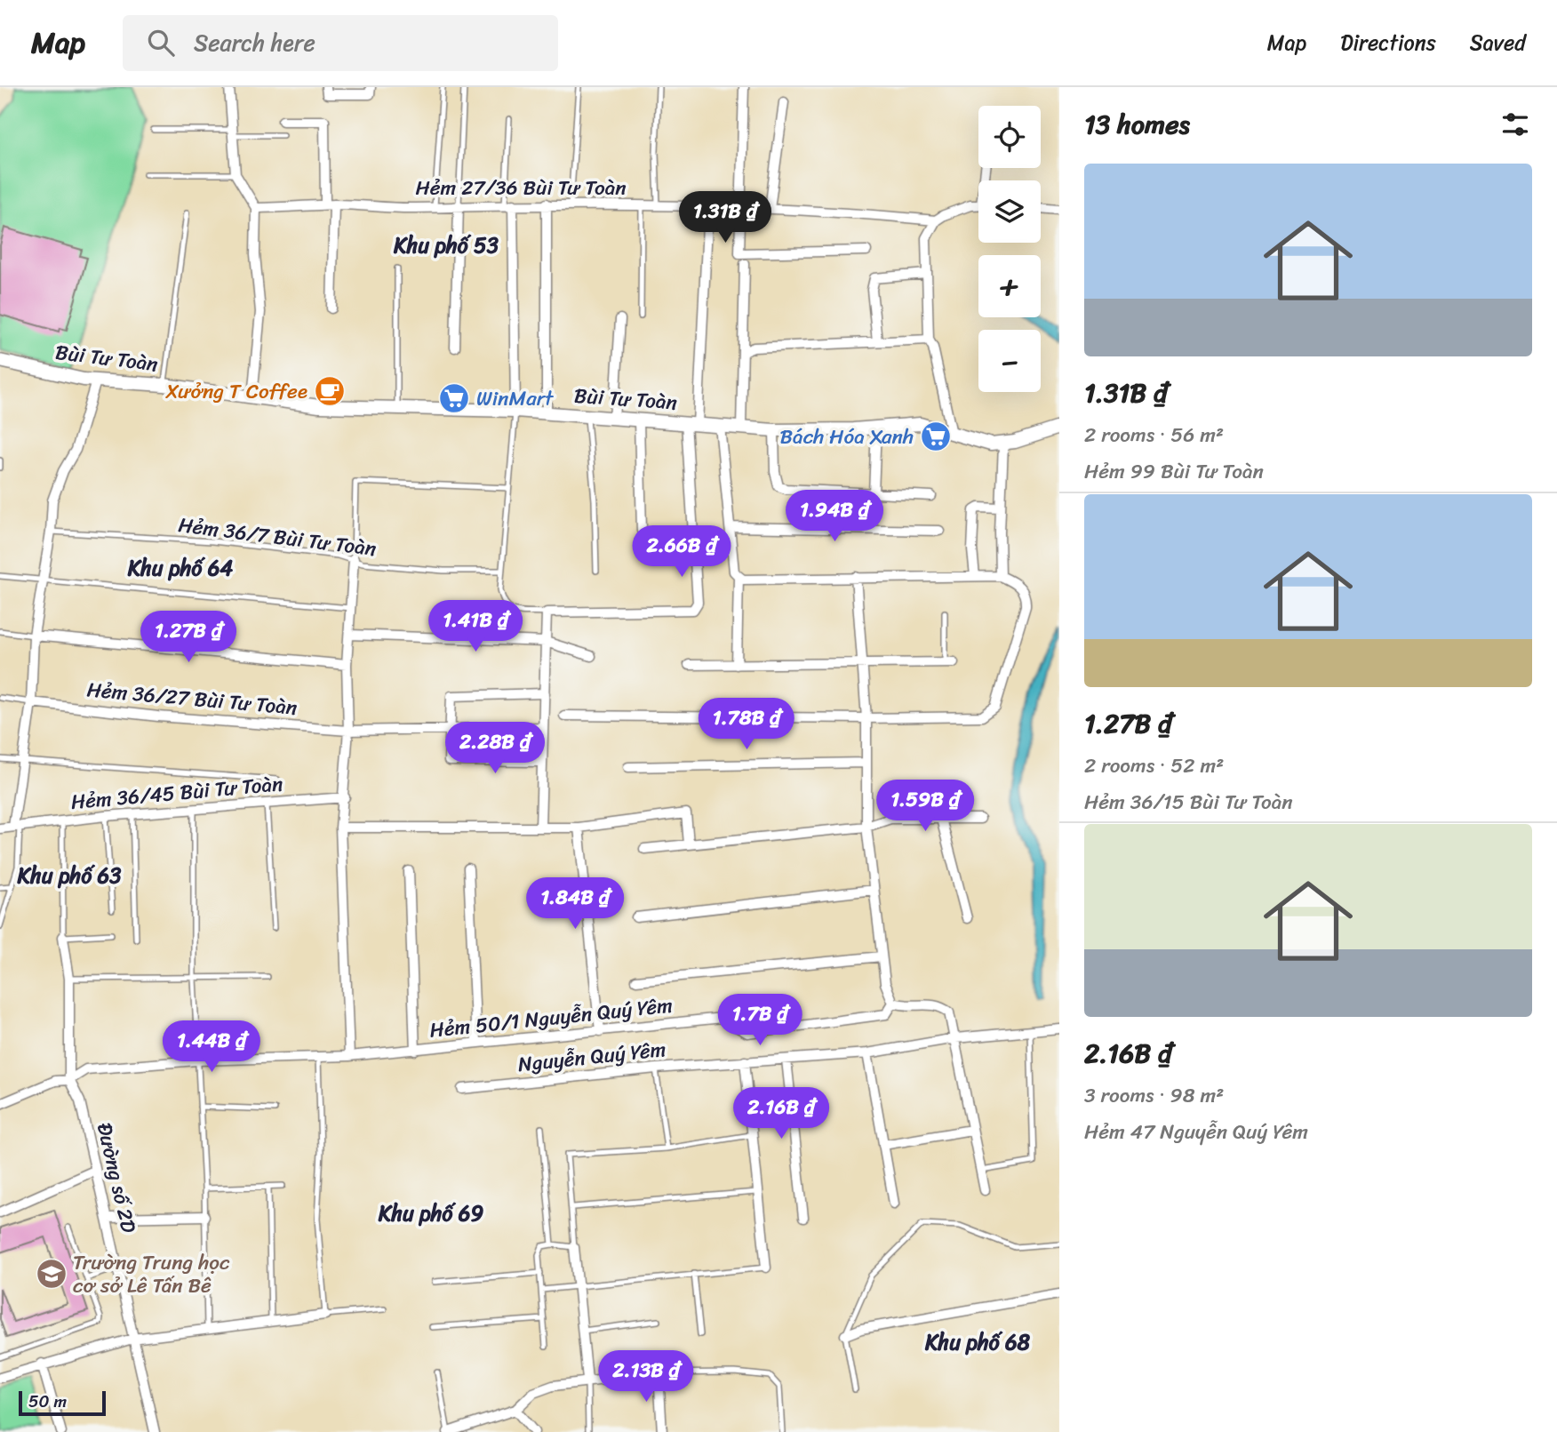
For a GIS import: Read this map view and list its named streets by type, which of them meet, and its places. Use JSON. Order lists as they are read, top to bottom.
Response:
{
  "streets": {
    "street": [
      "Hẻm 27/36 Bùi Tư Toàn",
      "Bùi Tư Toàn",
      "Hẻm 36/27 Bùi Tư Toàn",
      "Hẻm 36/45 Bùi Tư Toàn",
      "Hẻm 50/1 Nguyễn Quý Yêm",
      "Nguyễn Quý Yêm",
      "Đường số 2D"
    ],
    "lane": ["Hẻm 36/7 Bùi Tư Toàn"]
  },
  "crossings": [
    ["Hẻm 50/1 Nguyễn Quý Yêm", "Đường số 2D"]
  ],
  "districts": [
    "Khu phố 53",
    "Khu phố 64",
    "Khu phố 63",
    "Khu phố 69",
    "Khu phố 68"
  ],
  "places": {
    "cafe": ["Xưởng T Coffee"],
    "supermarket": ["WinMart", "Bách Hóa Xanh"],
    "school or university": ["Trường Trung học cơ sở Lê Tấn Bê"]
  },
  "scale_bar": "50 m",
  "page": {
    "header": "Map",
    "search": "Search here",
    "nav": ["Map", "Directions", "Saved"],
    "heading": "13 homes",
    "map_buttons": ["+", "−"],
    "list": [
      {
        "name": "1.31B ₫",
        "note": "2 rooms · 56 m² · Hẻm 99 Bùi Tư Toàn"
      },
      {
        "name": "1.27B ₫",
        "note": "2 rooms · 52 m² · Hẻm 36/15 Bùi Tư Toàn"
      },
      {
        "name": "2.16B ₫",
        "note": "3 rooms · 98 m² · Hẻm 47 Nguyễn Quý Yêm"
      }
    ],
    "price": [
      "1.31B ₫",
      "1.94B ₫",
      "2.66B ₫",
      "1.41B ₫",
      "1.27B ₫",
      "1.78B ₫",
      "2.28B ₫",
      "1.59B ₫",
      "1.84B ₫",
      "1.7B ₫",
      "1.44B ₫",
      "2.16B ₫",
      "2.13B ₫"
    ],
    "scale": "50 m"
  }
}
